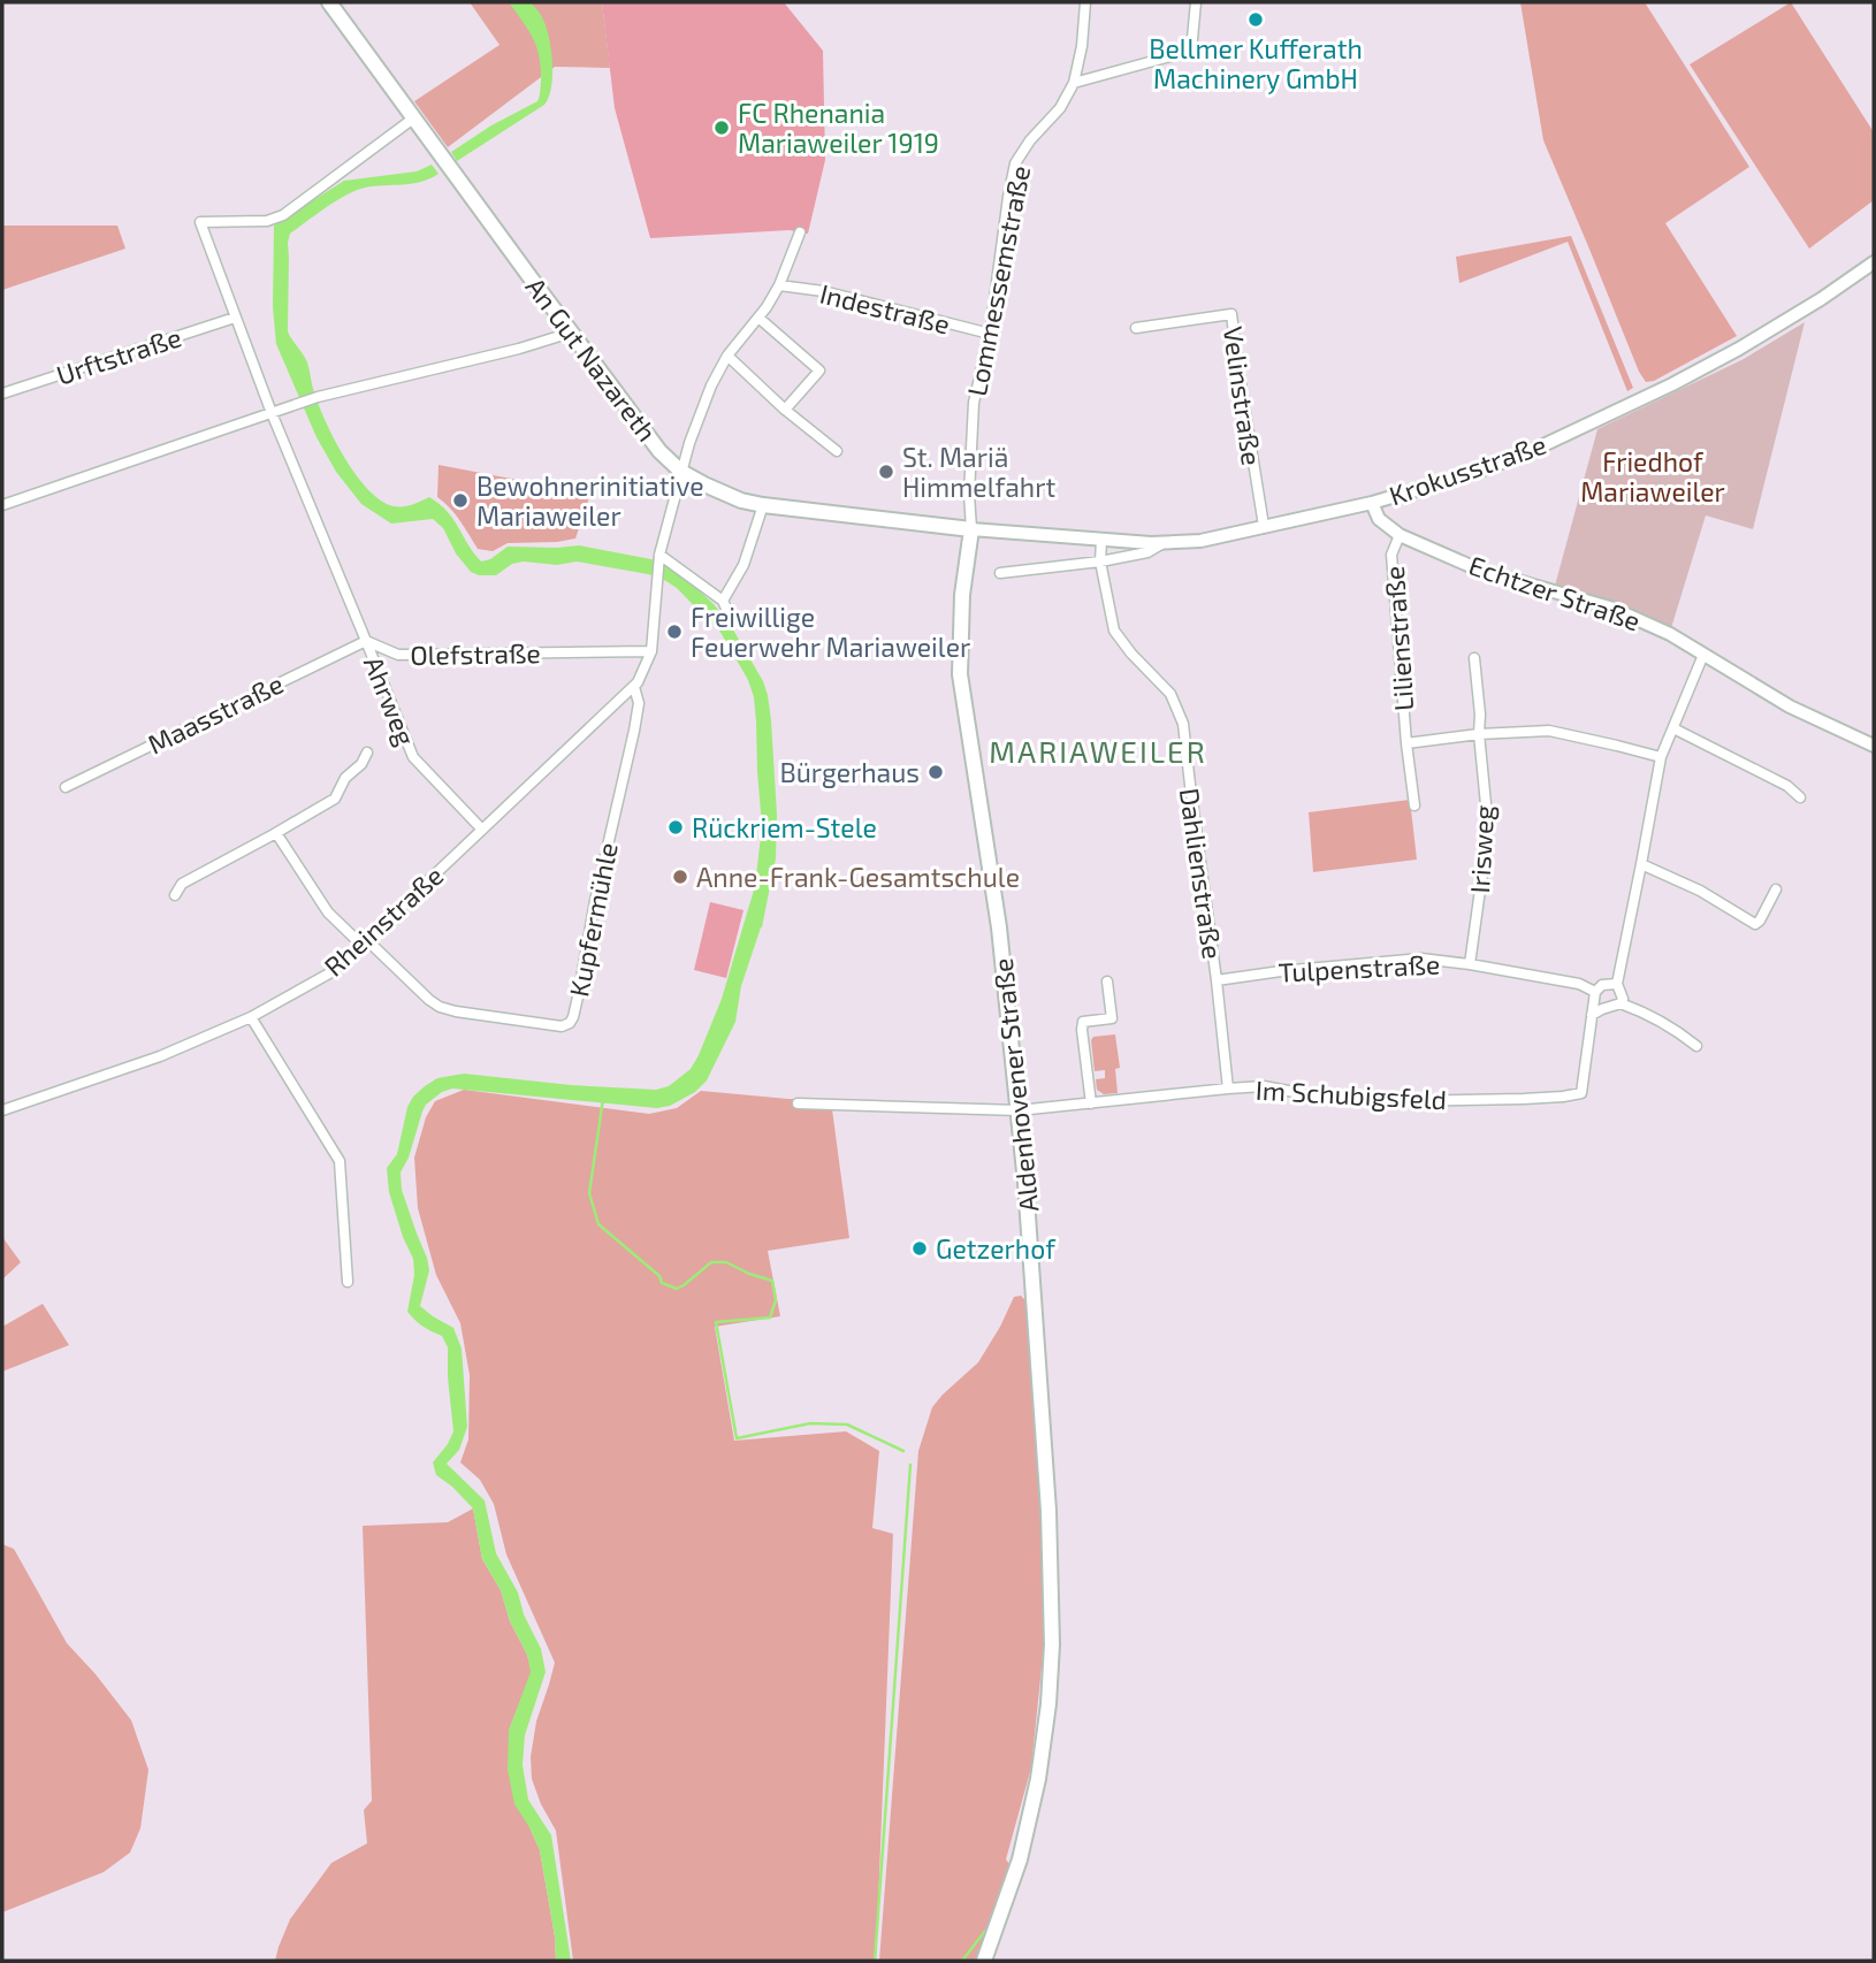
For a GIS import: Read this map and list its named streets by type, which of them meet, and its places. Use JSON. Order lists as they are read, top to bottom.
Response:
{
  "streets": {
    "main road": ["An Gut Nazareth", "Aldenhovener Straße"],
    "street": [
      "Lommessemstraße",
      "Indestraße",
      "Urftstraße",
      "Velinstraße",
      "Krokusstraße",
      "Echtzer Straße",
      "Lilienstraße",
      "Olefstraße",
      "Ahrweg",
      "Maasstraße",
      "Irisweg",
      "Dahlienstraße",
      "Kupfermühle",
      "Rheinstraße",
      "Tulpenstraße",
      "Im Schubigsfeld"
    ]
  },
  "crossings": [
    ["Lommessemstraße", "Indestraße"],
    ["Lommessemstraße", "An Gut Nazareth"],
    ["Lommessemstraße", "Krokusstraße"],
    ["Lommessemstraße", "Aldenhovener Straße"],
    ["Indestraße", "An Gut Nazareth"],
    ["An Gut Nazareth", "Krokusstraße"],
    ["An Gut Nazareth", "Aldenhovener Straße"],
    ["Velinstraße", "Krokusstraße"],
    ["Krokusstraße", "Echtzer Straße"],
    ["Krokusstraße", "Dahlienstraße"],
    ["Krokusstraße", "Aldenhovener Straße"],
    ["Echtzer Straße", "Lilienstraße"],
    ["Lilienstraße", "Irisweg"],
    ["Olefstraße", "Ahrweg"],
    ["Olefstraße", "Maasstraße"],
    ["Olefstraße", "Rheinstraße"],
    ["Ahrweg", "Maasstraße"],
    ["Ahrweg", "Rheinstraße"],
    ["Irisweg", "Tulpenstraße"],
    ["Dahlienstraße", "Tulpenstraße"],
    ["Dahlienstraße", "Im Schubigsfeld"],
    ["Kupfermühle", "Rheinstraße"],
    ["Aldenhovener Straße", "Im Schubigsfeld"]
  ],
  "districts": ["MARIAWEILER"],
  "parks": ["Friedhof Mariaweiler"],
  "places": [
    "Bellmer Kufferath Machinery GmbH",
    "FC Rhenania Mariaweiler 1919",
    "St. Mariä Himmelfahrt",
    "Bewohnerinitiative Mariaweiler",
    "Freiwillige Feuerwehr Mariaweiler",
    "Bürgerhaus",
    "Rückriem-Stele",
    "Anne-Frank-Gesamtschule",
    "Getzerhof"
  ]
}
